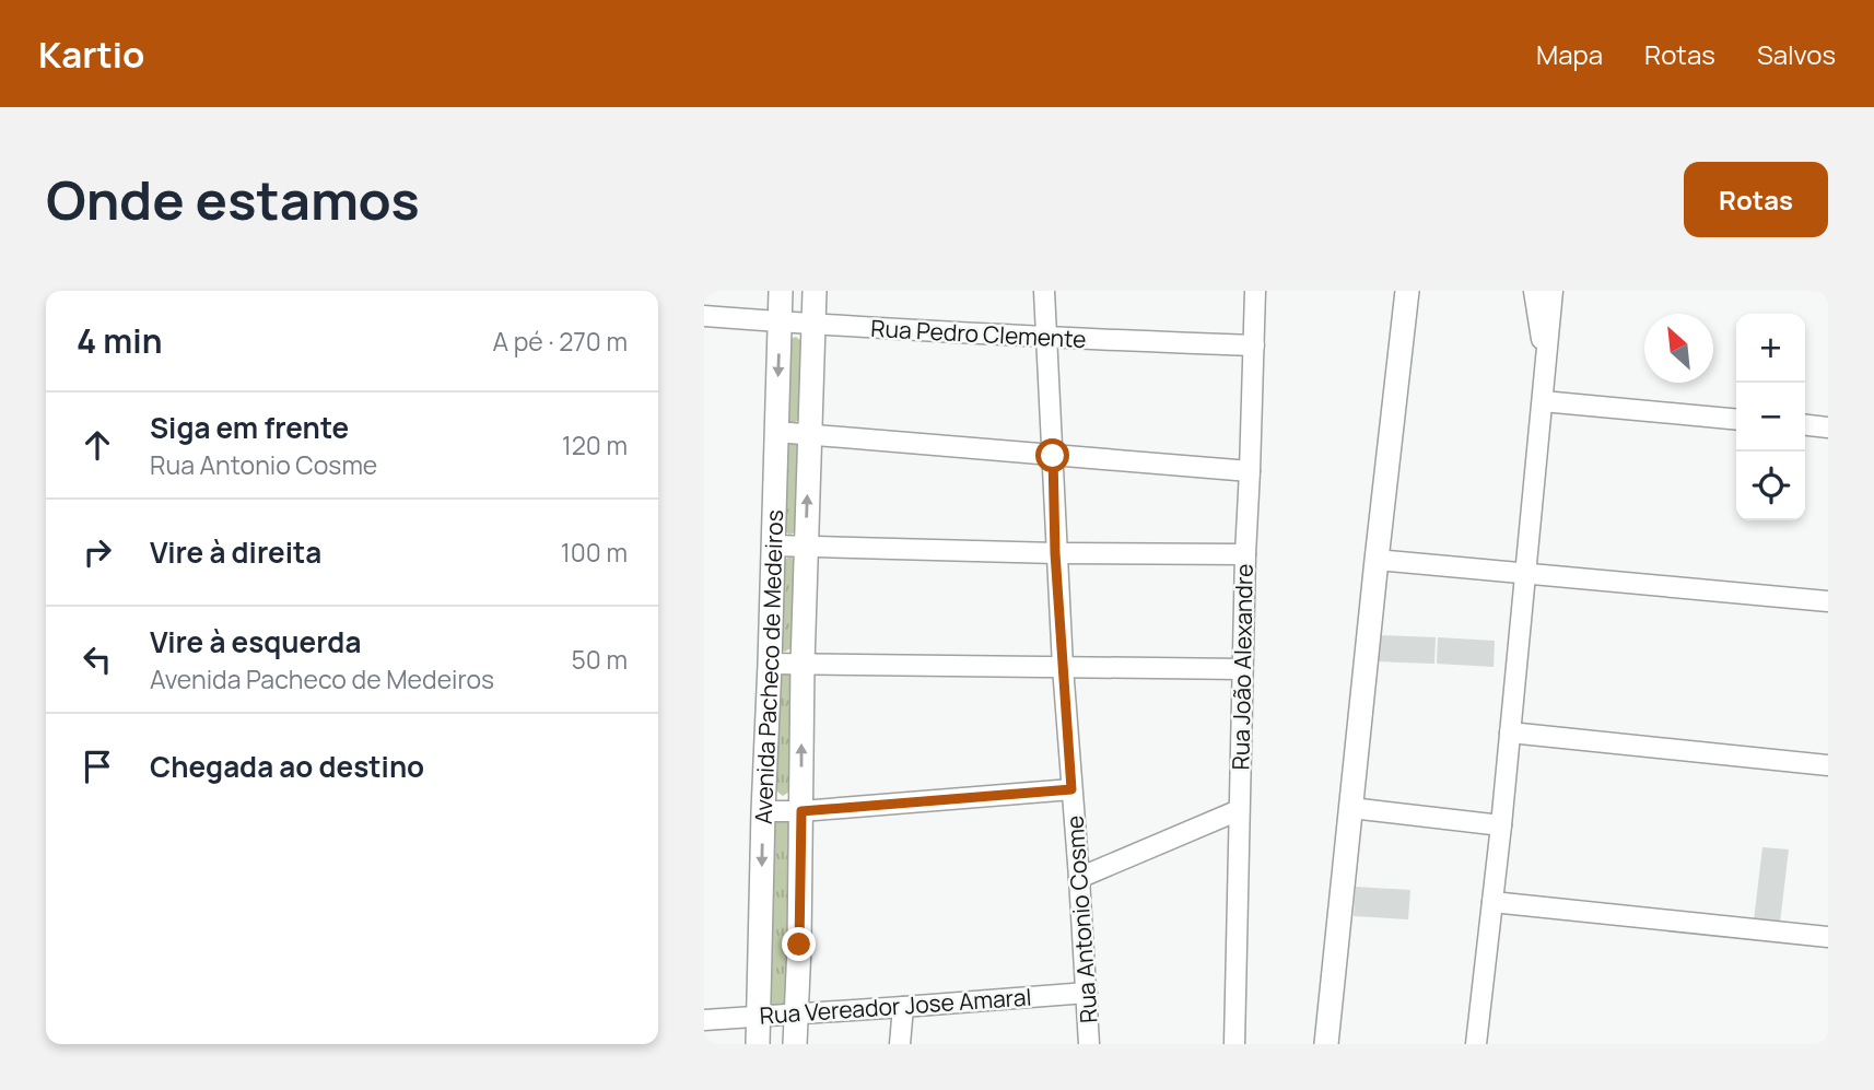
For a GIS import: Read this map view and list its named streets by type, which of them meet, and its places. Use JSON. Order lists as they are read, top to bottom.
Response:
{
  "streets": {
    "street": [
      "Rua Pedro Clemente",
      "Avenida Pacheco de Medeiros",
      "Rua João Alexandre",
      "Rua Antonio Cosme",
      "Rua Vereador Jose Amaral"
    ]
  },
  "crossings": [
    ["Rua Pedro Clemente", "Avenida Pacheco de Medeiros"],
    ["Rua Pedro Clemente", "Rua João Alexandre"],
    ["Rua Pedro Clemente", "Rua Antonio Cosme"],
    ["Avenida Pacheco de Medeiros", "Rua Vereador Jose Amaral"],
    ["Rua Antonio Cosme", "Rua Vereador Jose Amaral"]
  ],
  "north": "top left",
  "page": {
    "header": "Kartio",
    "nav": ["Mapa", "Rotas", "Salvos"],
    "buttons": "Rotas",
    "title": "Onde estamos",
    "heading": ["4 min", "A pé · 270 m"],
    "map_buttons": ["+", "−"],
    "list": [
      ["Siga em frente", "Rua Antonio Cosme", "120 m"],
      ["Vire à direita", "100 m"],
      ["Vire à esquerda", "Avenida Pacheco de Medeiros", "50 m"],
      "Chegada ao destino"
    ]
  }
}
